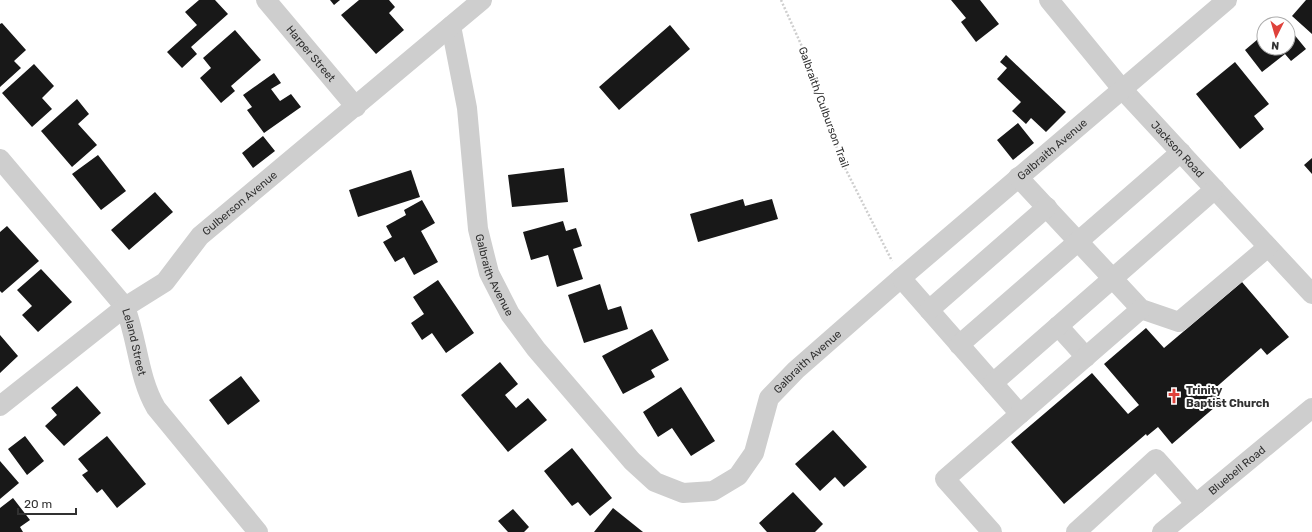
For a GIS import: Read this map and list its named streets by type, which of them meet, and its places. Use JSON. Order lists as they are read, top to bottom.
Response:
{
  "streets": {
    "street": [
      "Harper Street",
      "Galbraith Avenue",
      "Jackson Road",
      "Gulberson Avenue",
      "Leland Street",
      "Bluebell Road"
    ],
    "path": ["Galbraith/Culburson Trail"]
  },
  "crossings": [
    ["Harper Street", "Gulberson Avenue"],
    ["Galbraith/Culburson Trail", "Galbraith Avenue"],
    ["Galbraith Avenue", "Jackson Road"],
    ["Galbraith Avenue", "Gulberson Avenue"],
    ["Gulberson Avenue", "Leland Street"]
  ],
  "places": {
    "church": ["Trinity Baptist Church"]
  },
  "scale_bar": "20 m",
  "north": "bottom"
}
